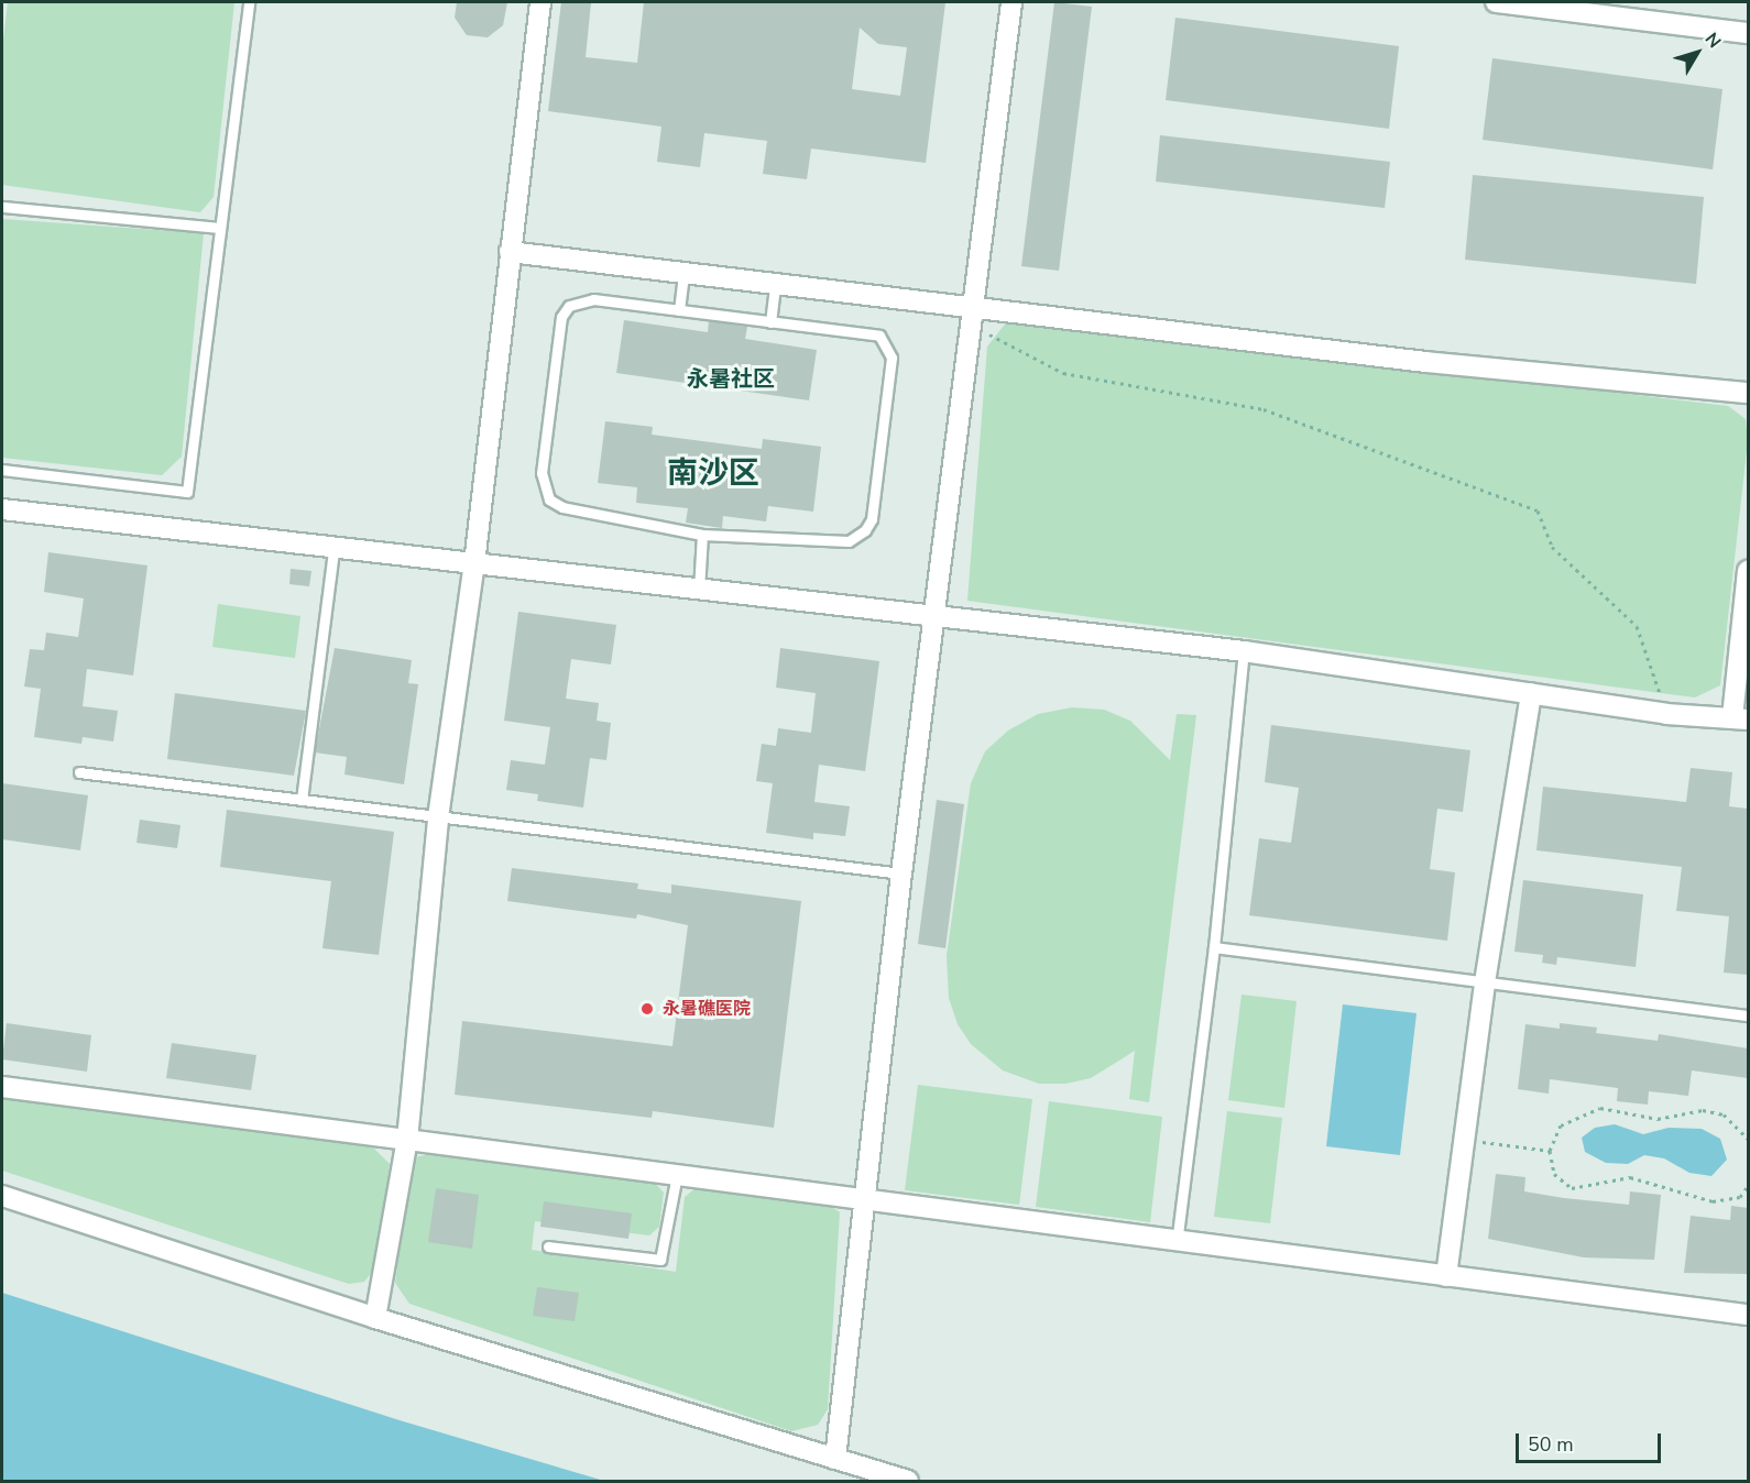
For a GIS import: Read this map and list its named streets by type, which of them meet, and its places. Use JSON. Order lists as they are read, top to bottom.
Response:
{
  "districts": ["永暑社区", "南沙区"],
  "places": ["永暑礁医院"],
  "scale_bar": "50 m",
  "north": "top right"
}
